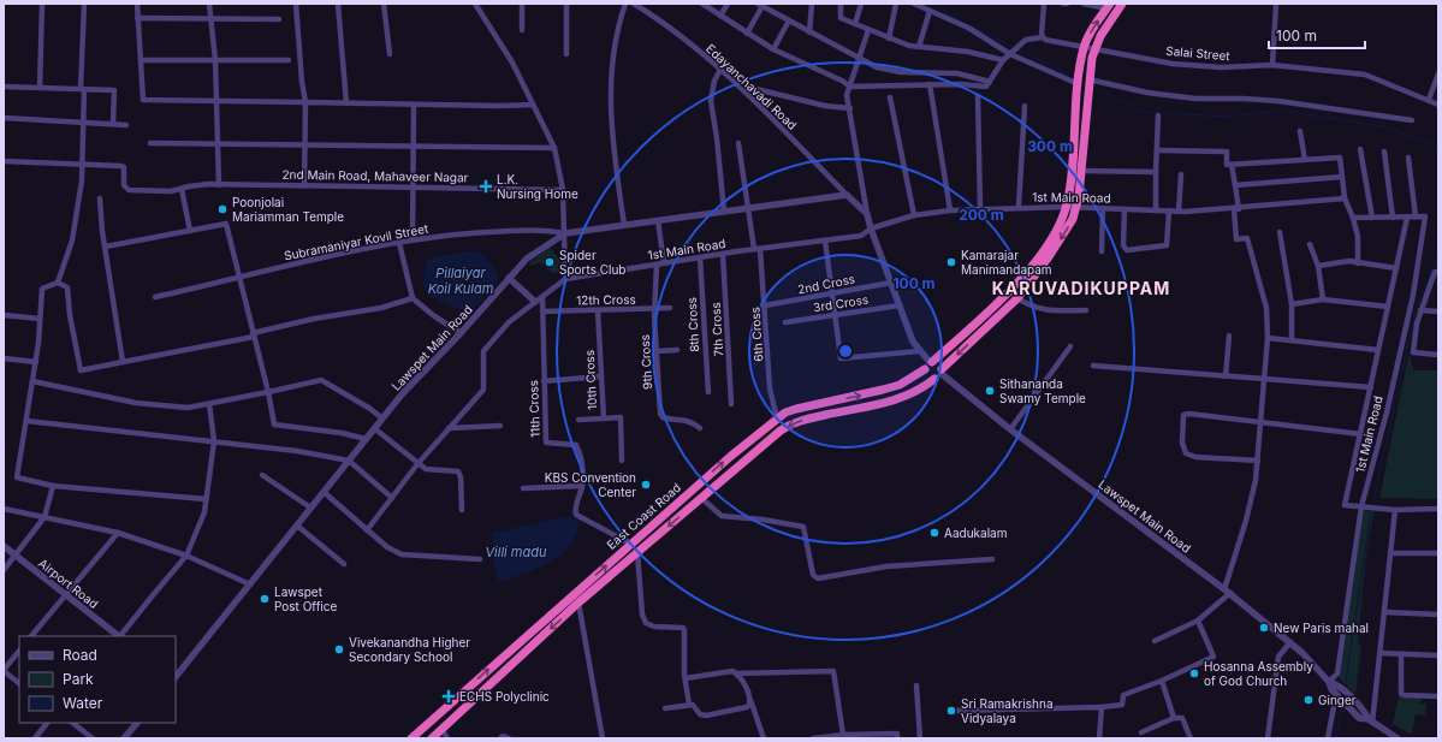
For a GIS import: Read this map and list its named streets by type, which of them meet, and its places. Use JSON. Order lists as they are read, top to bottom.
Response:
{
  "streets": {
    "highway": ["East Coast Road"],
    "street": [
      "Salai Street",
      "Edayanchavadi Road",
      "2nd Main Road, Mahaveer Nagar",
      "1st Main Road",
      "Subramaniyar Kovil Street",
      "2nd Cross",
      "12th Cross",
      "3rd Cross",
      "8th Cross",
      "7th Cross",
      "6th Cross",
      "Lawspet Main Road",
      "9th Cross",
      "10th Cross",
      "11th Cross",
      "Airport Road"
    ]
  },
  "crossings": [
    ["Salai Street", "East Coast Road"],
    ["Edayanchavadi Road", "Lawspet Main Road"],
    ["1st Main Road", "8th Cross"],
    ["1st Main Road", "7th Cross"],
    ["1st Main Road", "6th Cross"],
    ["1st Main Road", "Lawspet Main Road"],
    ["1st Main Road", "9th Cross"],
    ["1st Main Road", "11th Cross"],
    ["1st Main Road", "East Coast Road"],
    ["Subramaniyar Kovil Street", "Lawspet Main Road"],
    ["2nd Cross", "6th Cross"],
    ["12th Cross", "9th Cross"],
    ["12th Cross", "10th Cross"],
    ["12th Cross", "11th Cross"],
    ["6th Cross", "Lawspet Main Road"],
    ["6th Cross", "East Coast Road"],
    ["Lawspet Main Road", "East Coast Road"],
    ["11th Cross", "East Coast Road"]
  ],
  "districts": ["KARUVADIKUPPAM"],
  "water": ["Pillaiyar Koil Kulam", "Villi madu"],
  "places": {
    "health": ["L.K. Nursing Home", "ECHS Polyclinic"],
    "other": [
      "Poonjolai Mariamman Temple",
      "Spider Sports Club",
      "Kamarajar Manimandapam",
      "Sithananda Swamy Temple",
      "KBS Convention Center",
      "Aadukalam",
      "Lawspet Post Office",
      "New Paris mahal",
      "Vivekanandha Higher Secondary School",
      "Hosanna Assembly of God Church",
      "Ginger",
      "Sri Ramakrishna Vidyalaya"
    ]
  },
  "legend": ["Road", "Park", "Water"],
  "scale_bar": "100 m",
  "rings": ["300 m", "200 m", "100 m"]
}
